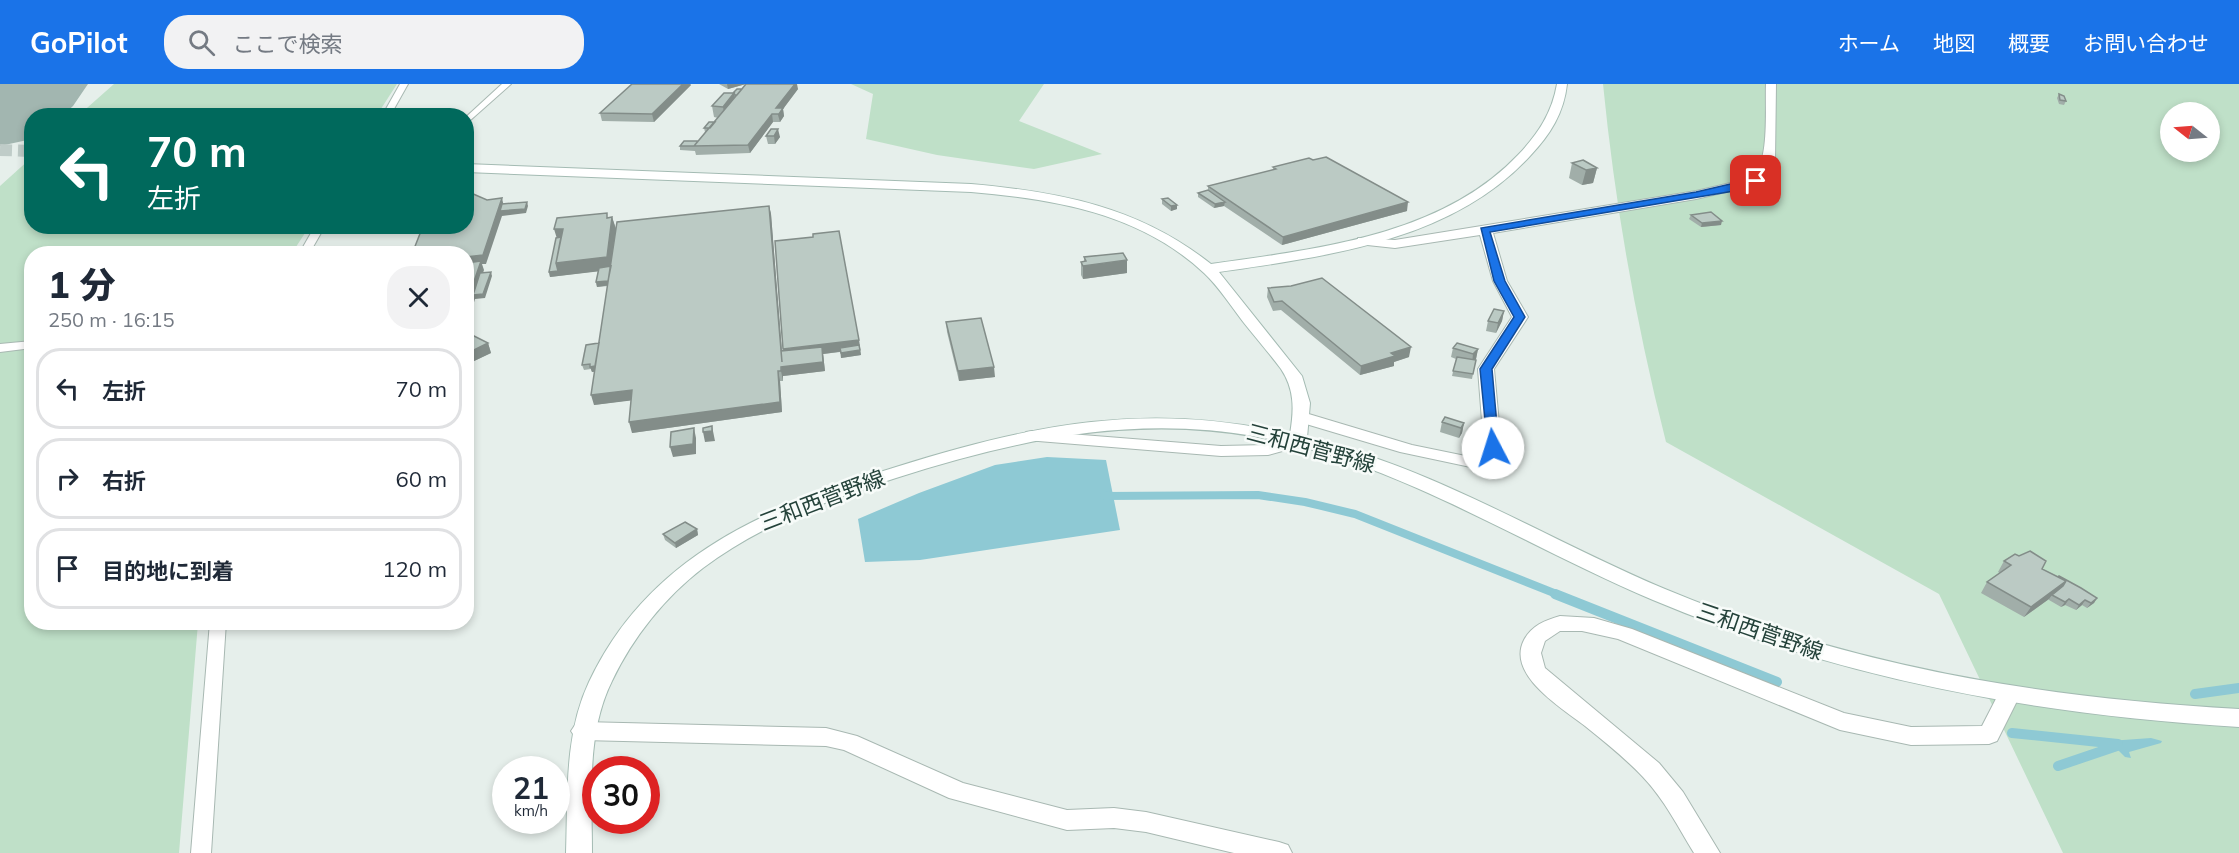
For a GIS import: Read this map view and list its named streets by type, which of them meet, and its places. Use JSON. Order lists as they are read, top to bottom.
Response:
{
  "streets": {
    "street": ["三和西菅野線"]
  },
  "north": "left",
  "page": {
    "header": "GoPilot",
    "search": "ここで検索",
    "nav": [
      "ホーム",
      "地図",
      "概要",
      "お問い合わせ"
    ],
    "turn": ["70 m", "左折"],
    "heading": ["1 分", "250 m · 16:15"],
    "list": [
      {
        "name": "左折",
        "value": "70 m"
      },
      {
        "name": "右折",
        "value": "60 m"
      },
      {
        "name": "目的地に到着",
        "value": "120 m"
      }
    ],
    "speed": "21 km/h",
    "limit": "30"
  }
}
